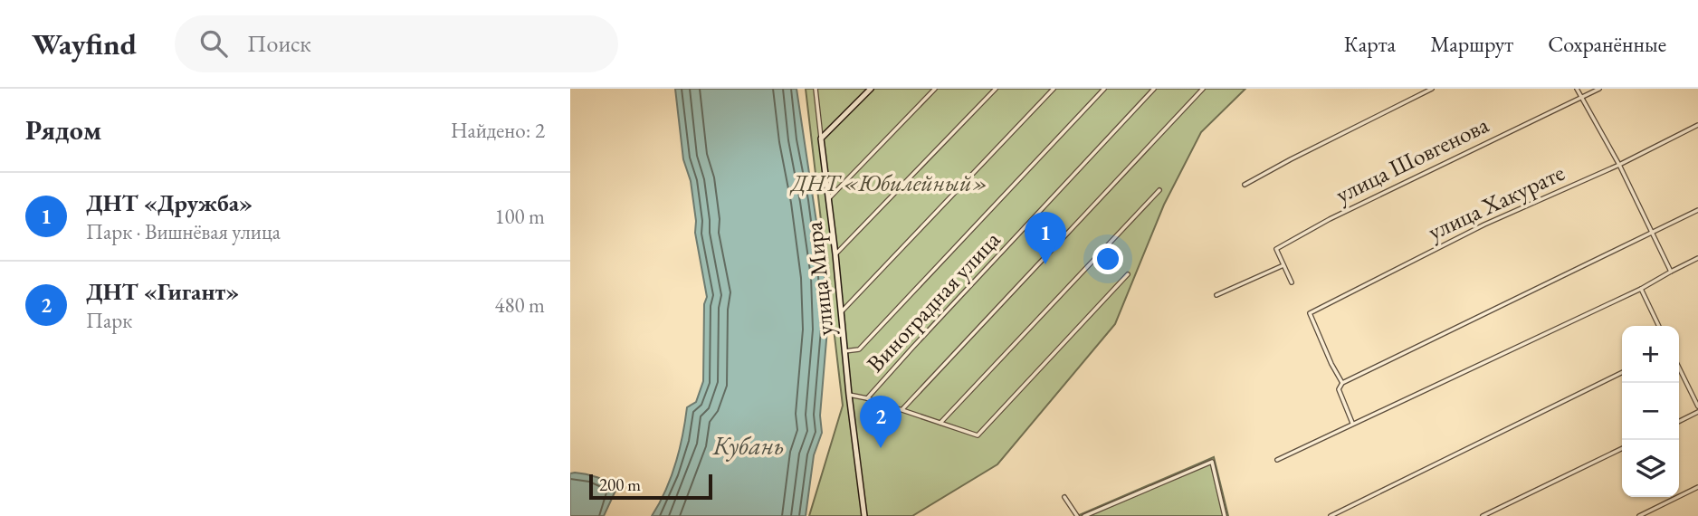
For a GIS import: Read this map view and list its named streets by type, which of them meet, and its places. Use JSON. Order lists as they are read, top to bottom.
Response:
{
  "streets": {
    "street": [
      "улица Шовгенова",
      "улица Хакурате",
      "улица Мира",
      "Виноградная улица"
    ]
  },
  "water": ["Кубань"],
  "parks": ["ДНТ «Юбилейный»"],
  "scale_bar": "200 m",
  "page": {
    "header": "Wayfind",
    "search": "Поиск",
    "nav": ["Карта", "Маршрут", "Сохранённые"],
    "heading": ["Рядом", "Найдено: 2"],
    "list": [
      {
        "mark": "1",
        "name": "ДНТ «Дружба»",
        "note": "Парк · Вишнёвая улица",
        "value": "100 m"
      },
      {
        "mark": "2",
        "name": "ДНТ «Гигант»",
        "note": "Парк",
        "value": "480 m"
      }
    ],
    "pins": ["1", "2"],
    "map_buttons": ["+", "−"],
    "scale": "200 m"
  }
}
